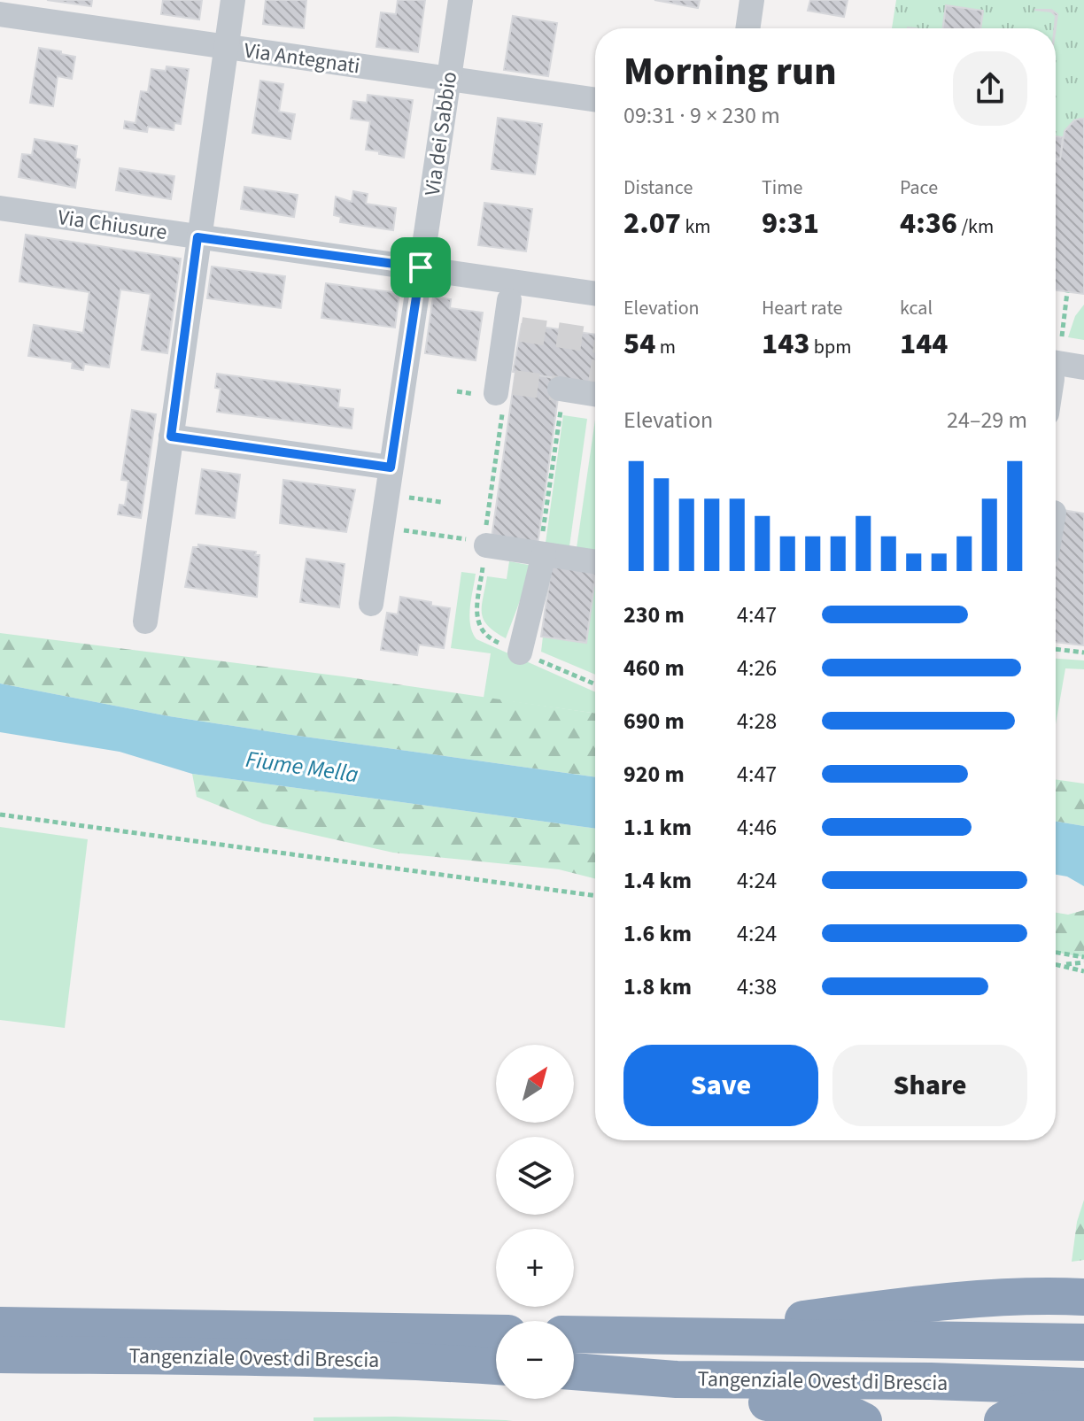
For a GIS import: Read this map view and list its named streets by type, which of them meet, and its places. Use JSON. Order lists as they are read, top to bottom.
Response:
{
  "streets": {
    "highway": ["Tangenziale Ovest di Brescia"],
    "street": ["Via Antegnati", "Via dei Sabbio", "Via Chiusure"]
  },
  "crossings": [
    ["Via Antegnati", "Via dei Sabbio"],
    ["Via dei Sabbio", "Via Chiusure"]
  ],
  "water": ["Fiume Mella"],
  "north": "top right",
  "page": {
    "heading": ["Morning run", "09:31 · 9 × 230 m"],
    "stats": [
      ["Distance", "2.07 km"],
      ["Time", "9:31"],
      ["Pace", "4:36 /km"],
      ["Elevation", "54 m"],
      ["Heart rate", "143 bpm"],
      ["kcal", "144"]
    ],
    "chart": ["Elevation", "24–29 m"],
    "list": [
      {
        "name": "230 m",
        "note": "4:47"
      },
      {
        "name": "460 m",
        "note": "4:26"
      },
      {
        "name": "690 m",
        "note": "4:28"
      },
      {
        "name": "920 m",
        "note": "4:47"
      },
      {
        "name": "1.1 km",
        "note": "4:46"
      },
      {
        "name": "1.4 km",
        "note": "4:24"
      },
      {
        "name": "1.6 km",
        "note": "4:24"
      },
      {
        "name": "1.8 km",
        "note": "4:38"
      }
    ],
    "buttons": ["Save", "Share"],
    "map_buttons": ["+", "−"]
  }
}
